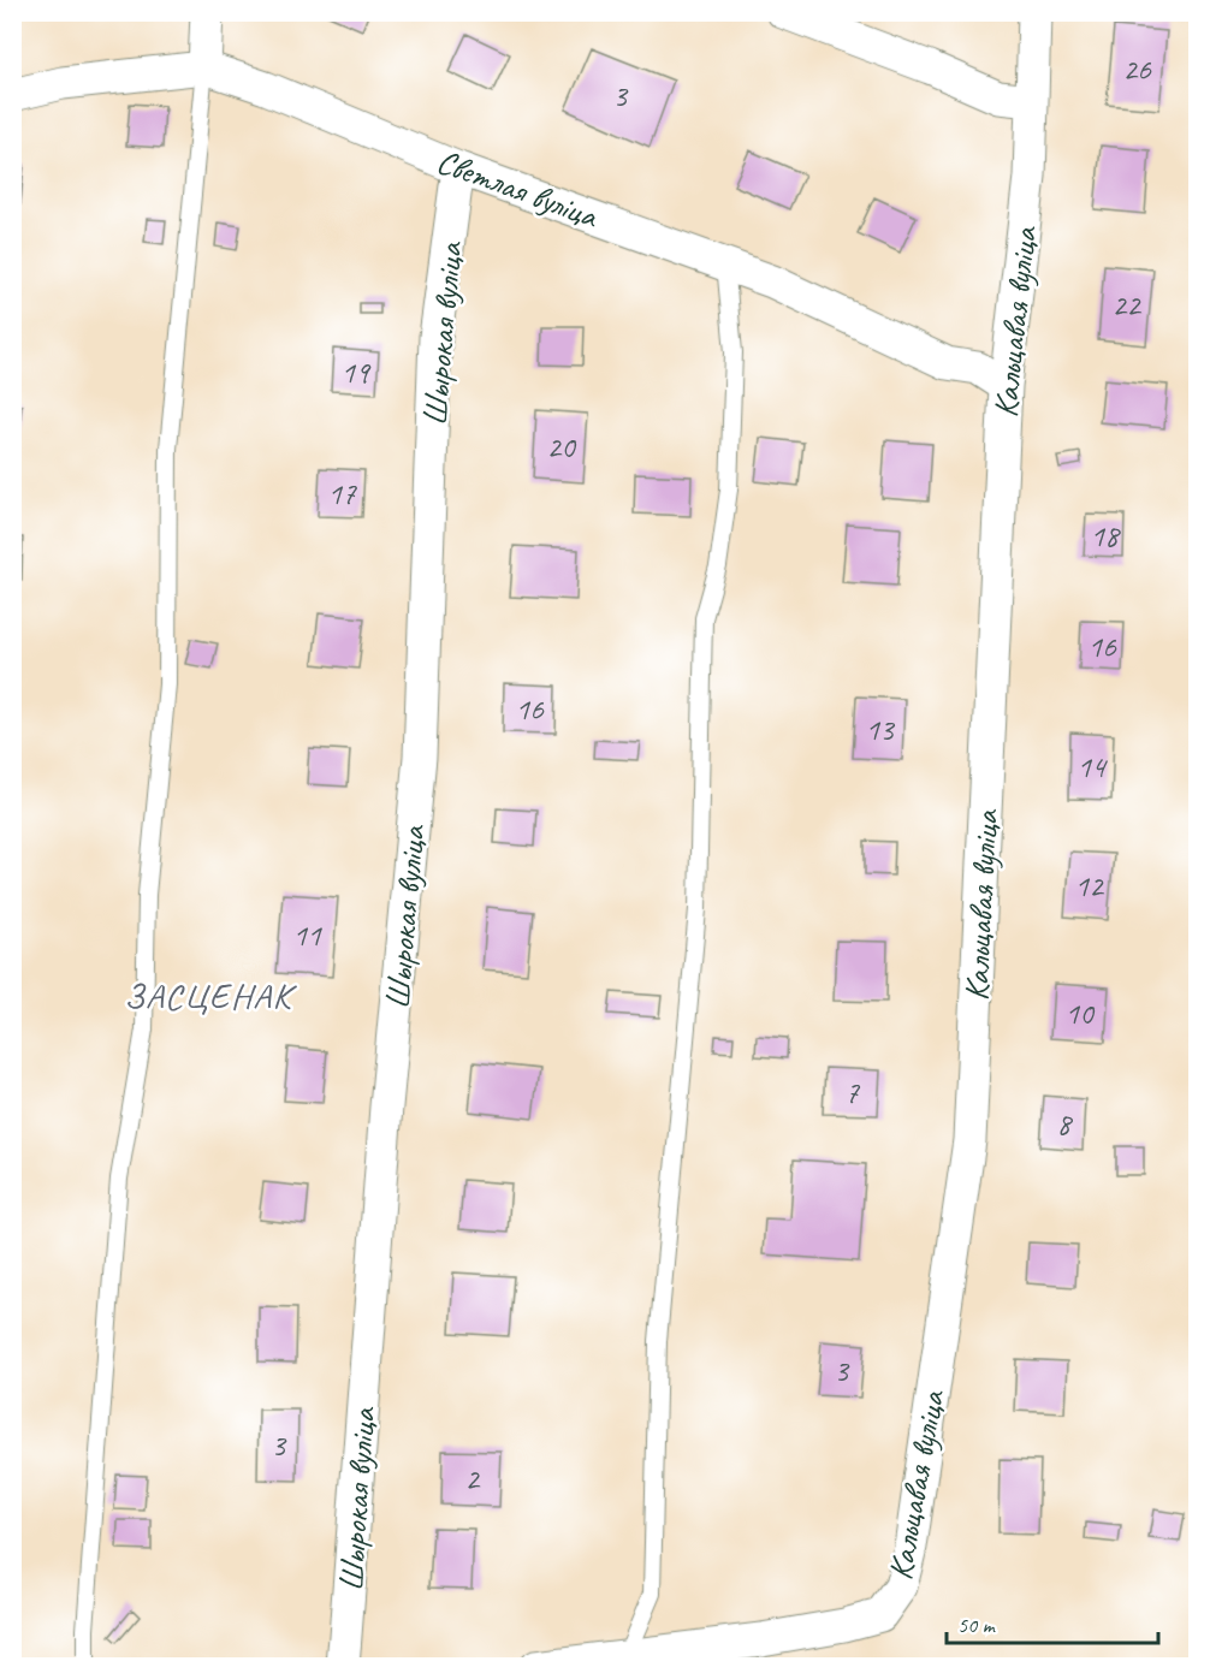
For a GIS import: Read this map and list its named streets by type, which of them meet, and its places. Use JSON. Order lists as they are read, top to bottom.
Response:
{
  "streets": {
    "street": ["Светлая вуліца", "Кальцавая вуліца", "Шырокая вуліца"]
  },
  "crossings": [
    ["Светлая вуліца", "Кальцавая вуліца"],
    ["Светлая вуліца", "Шырокая вуліца"]
  ],
  "districts": ["ЗАСЦЕНАК"],
  "house_numbers": [
    "26",
    "3",
    "22",
    "19",
    "20",
    "17",
    "18",
    "16",
    "16",
    "13",
    "14",
    "12",
    "11",
    "10",
    "7",
    "8",
    "3",
    "3",
    "2"
  ],
  "scale_bar": "50 m"
}
